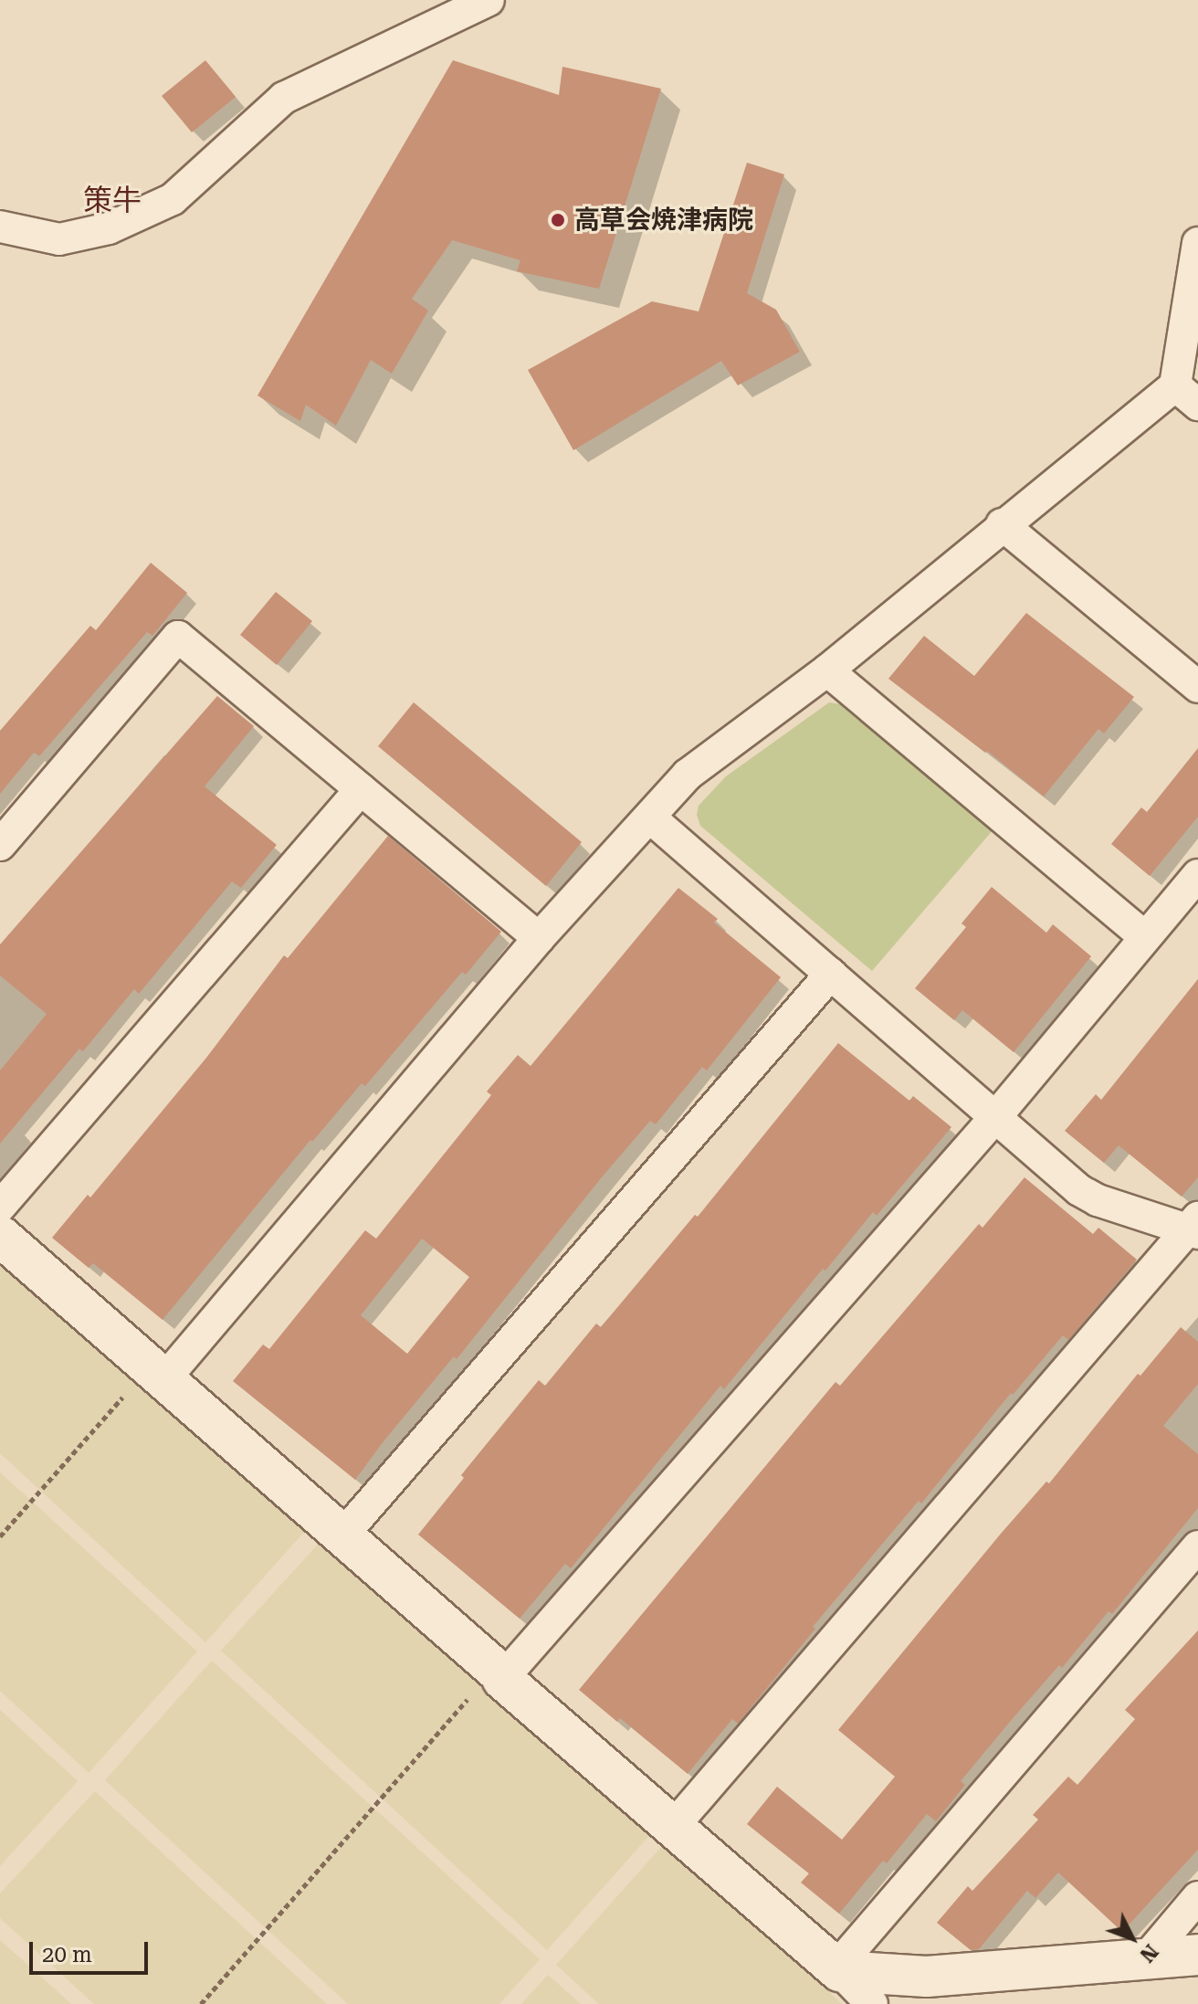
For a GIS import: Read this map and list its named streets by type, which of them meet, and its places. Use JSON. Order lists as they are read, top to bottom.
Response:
{
  "districts": ["策牛"],
  "places": ["高草会焼津病院"],
  "scale_bar": "20 m",
  "north": "bottom right"
}
